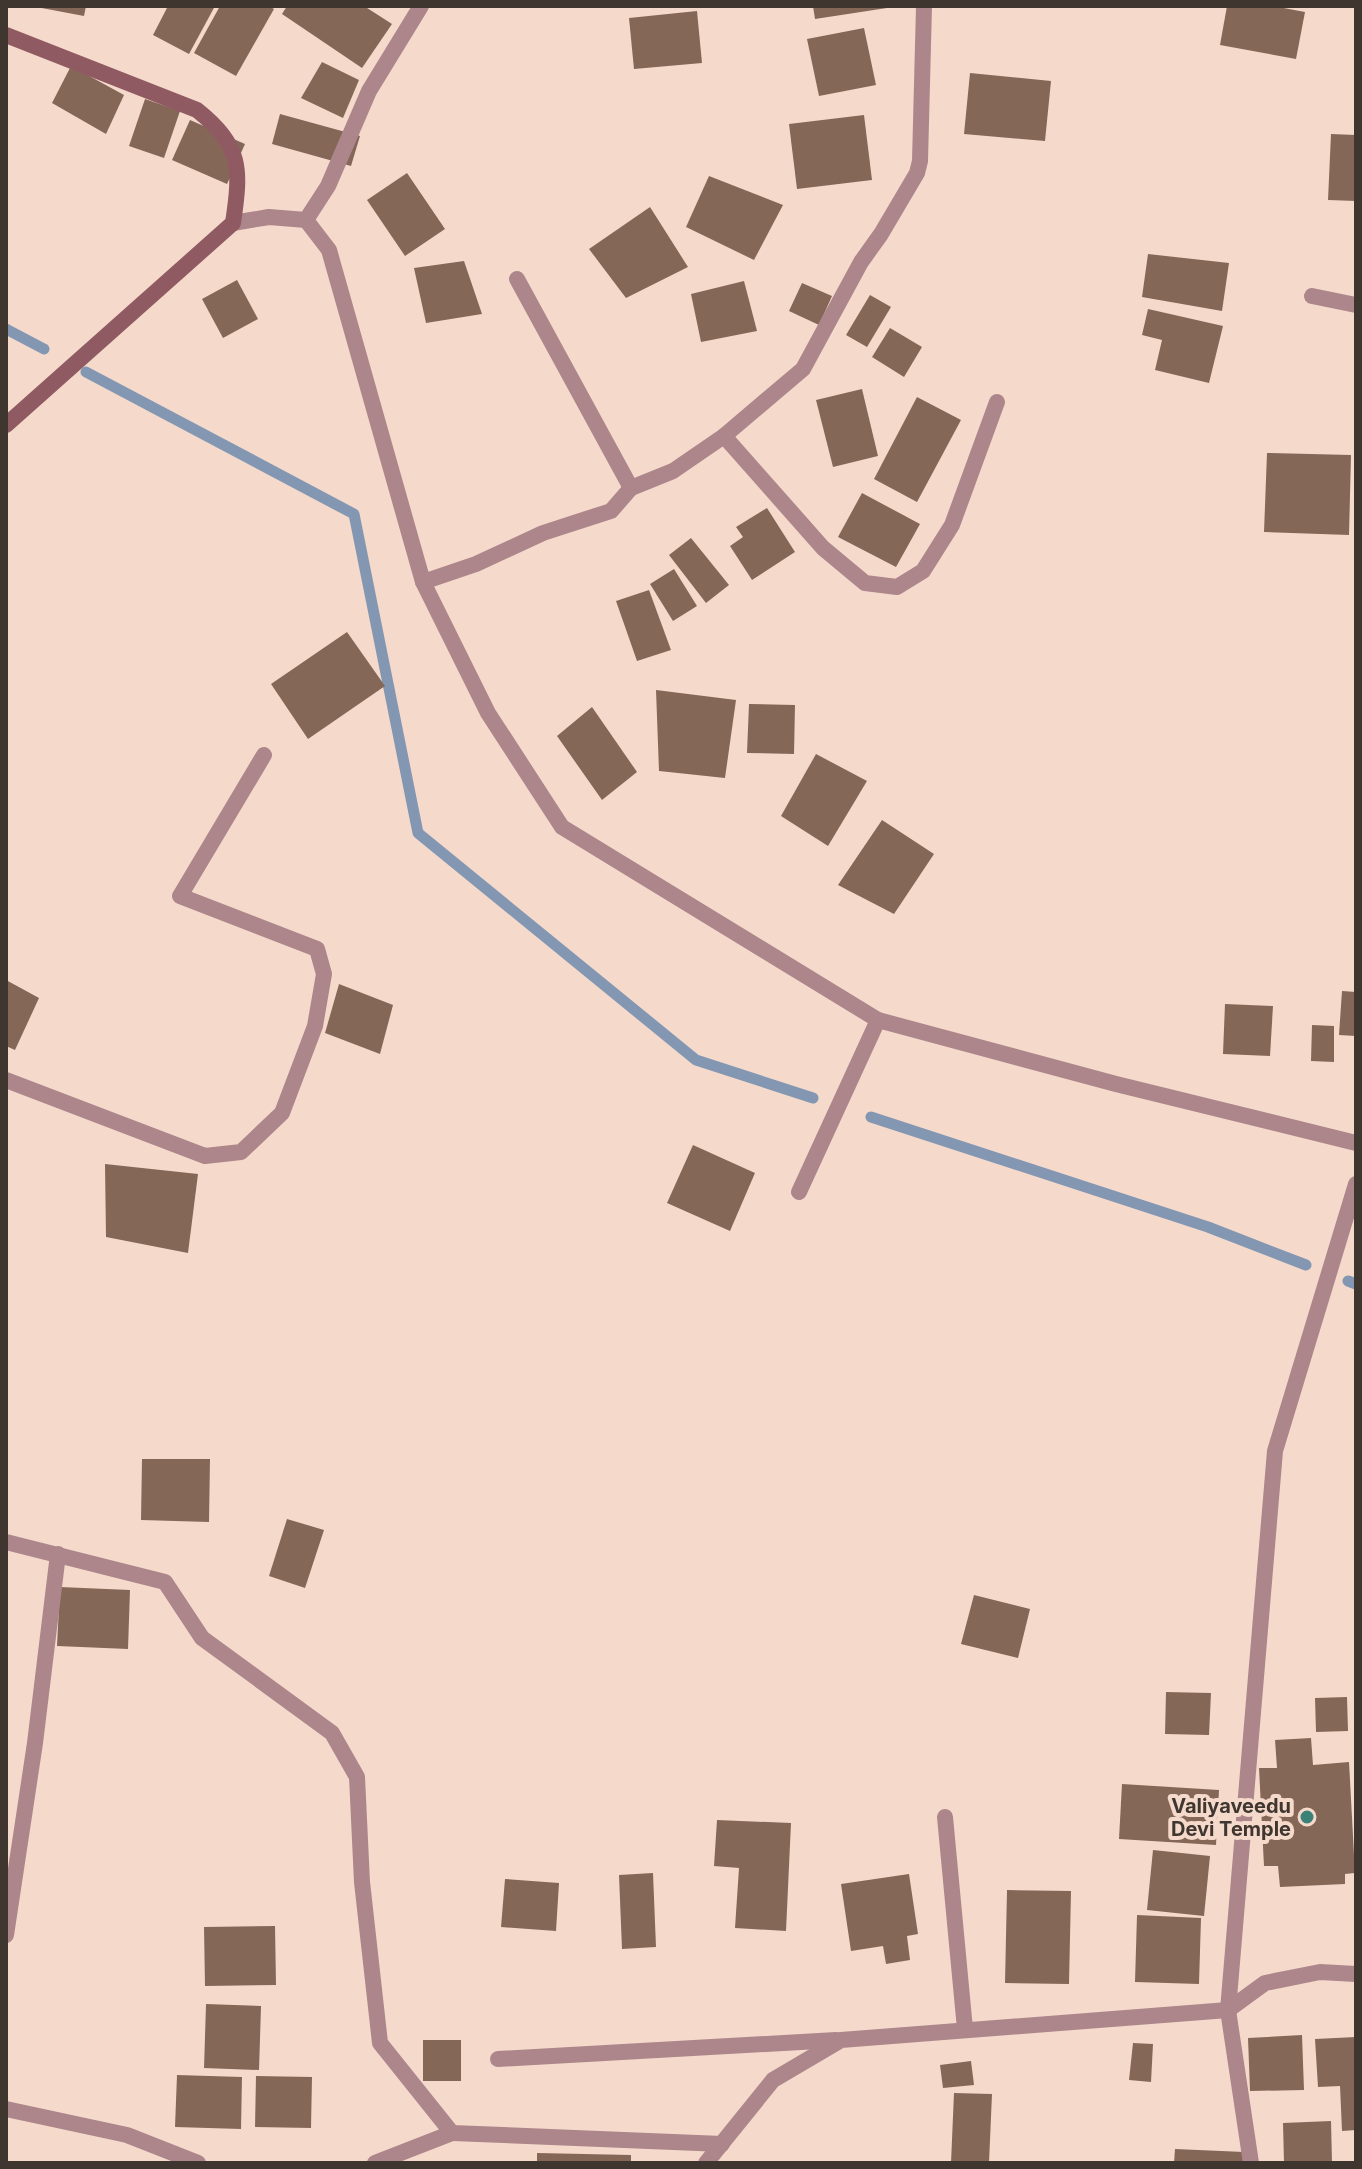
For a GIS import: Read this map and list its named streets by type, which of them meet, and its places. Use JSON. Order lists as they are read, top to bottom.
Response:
{
  "places": ["Valiyaveedu Devi Temple"]
}
